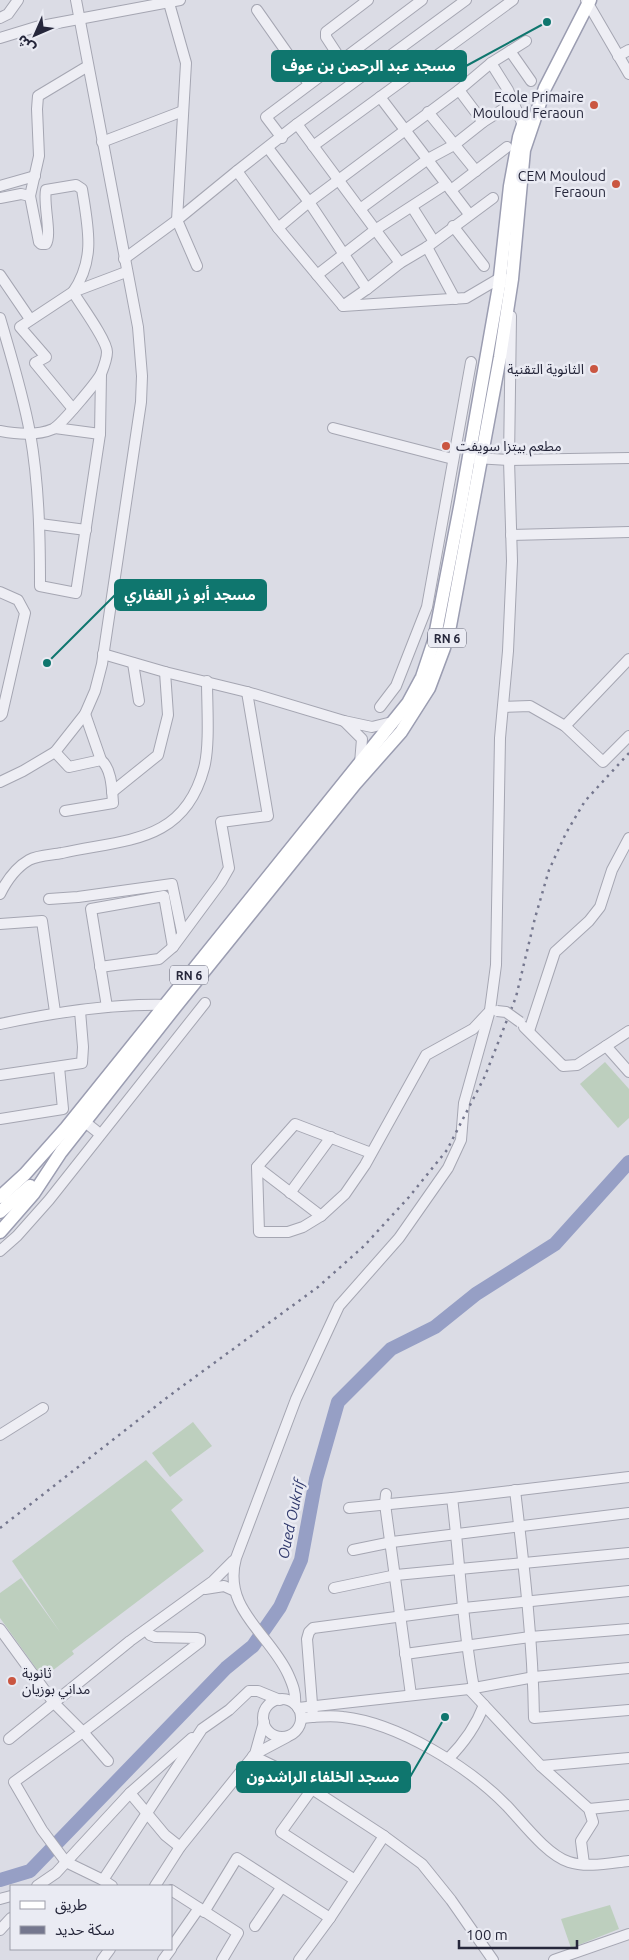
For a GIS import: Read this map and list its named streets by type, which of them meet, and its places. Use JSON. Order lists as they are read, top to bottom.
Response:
{
  "streets": {
    "main road": ["RN 6"]
  },
  "water": ["Oued Oukrif"],
  "places": [
    "مسجد عبد الرحمن بن عوف",
    "Ecole Primaire Mouloud Feraoun",
    "CEM Mouloud Feraoun",
    "الثانوية التقنية",
    "مطعم بيتزا سويفت",
    "مسجد أبو ذر الغفاري",
    "ثانوية مداني بوزيان",
    "مسجد الخلفاء الراشدون"
  ],
  "legend": ["طريق", "سكة حديد"],
  "scale_bar": "100 m",
  "north": "bottom left"
}
